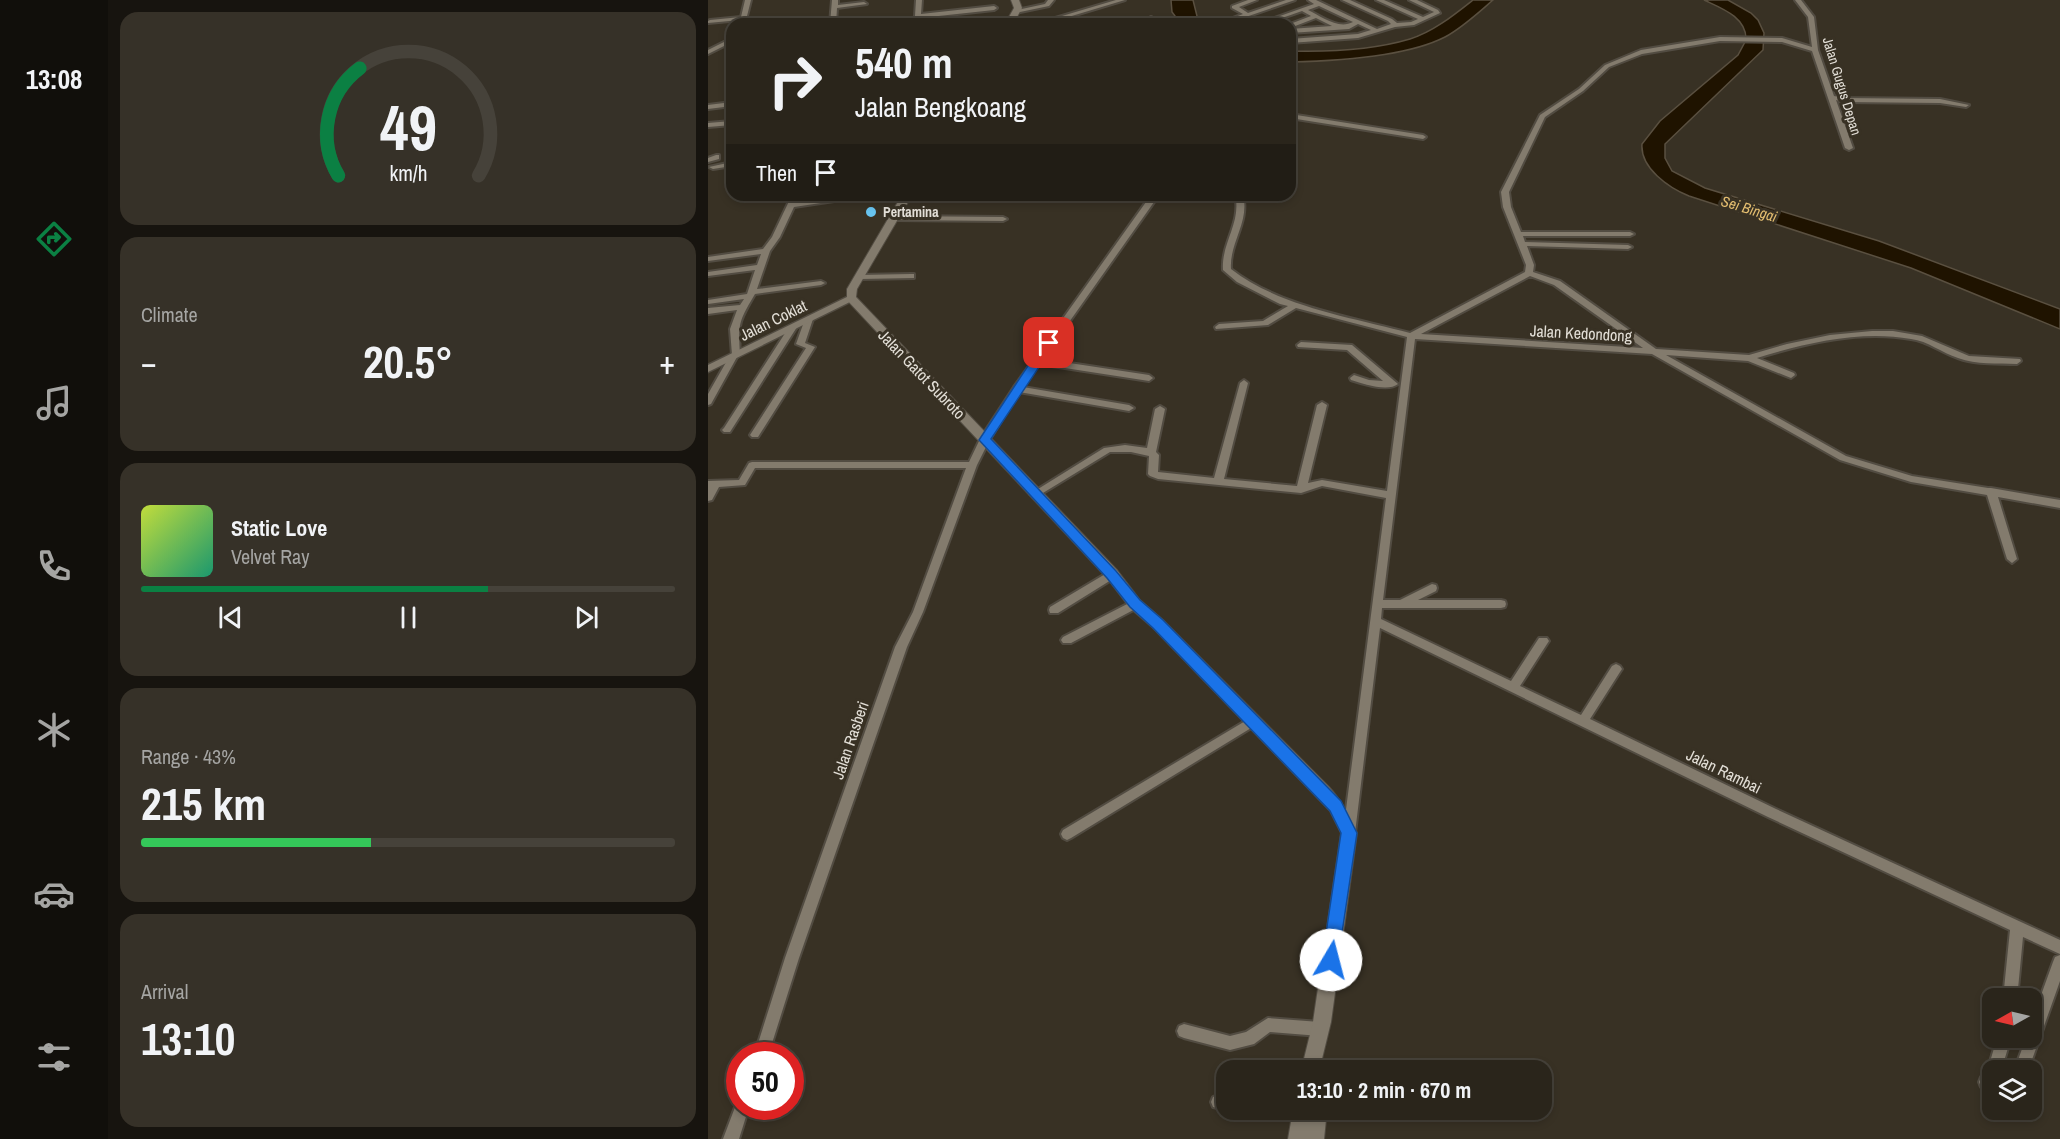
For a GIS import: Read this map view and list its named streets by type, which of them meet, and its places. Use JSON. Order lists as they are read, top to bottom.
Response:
{
  "streets": {
    "main road": ["Jalan Gatot Subroto"],
    "street": [
      "Jalan Gugus Depan",
      "Jalan Coklat",
      "Jalan Kedondong",
      "Jalan Rasberi",
      "Jalan Rambai"
    ]
  },
  "crossings": [
    ["Jalan Coklat", "Jalan Gatot Subroto"],
    ["Jalan Gatot Subroto", "Jalan Rasberi"]
  ],
  "water": ["Sei Bingai"],
  "places": ["Pertamina"],
  "north": "left",
  "page": {
    "tabs": "13:08",
    "turn": ["540 m", "Jalan Bengkoang"],
    "then": "Then",
    "tile": [
      "Climate",
      ["Range · 43%", "215 km"],
      ["Arrival", "13:10"]
    ],
    "heat": ["−", "20.5°", "+"],
    "song": ["Static Love", "Velvet Ray"],
    "limit": "50",
    "trip": "13:10 · 2 min · 670 m",
    "gauge": ["49", "km/h"]
  }
}
